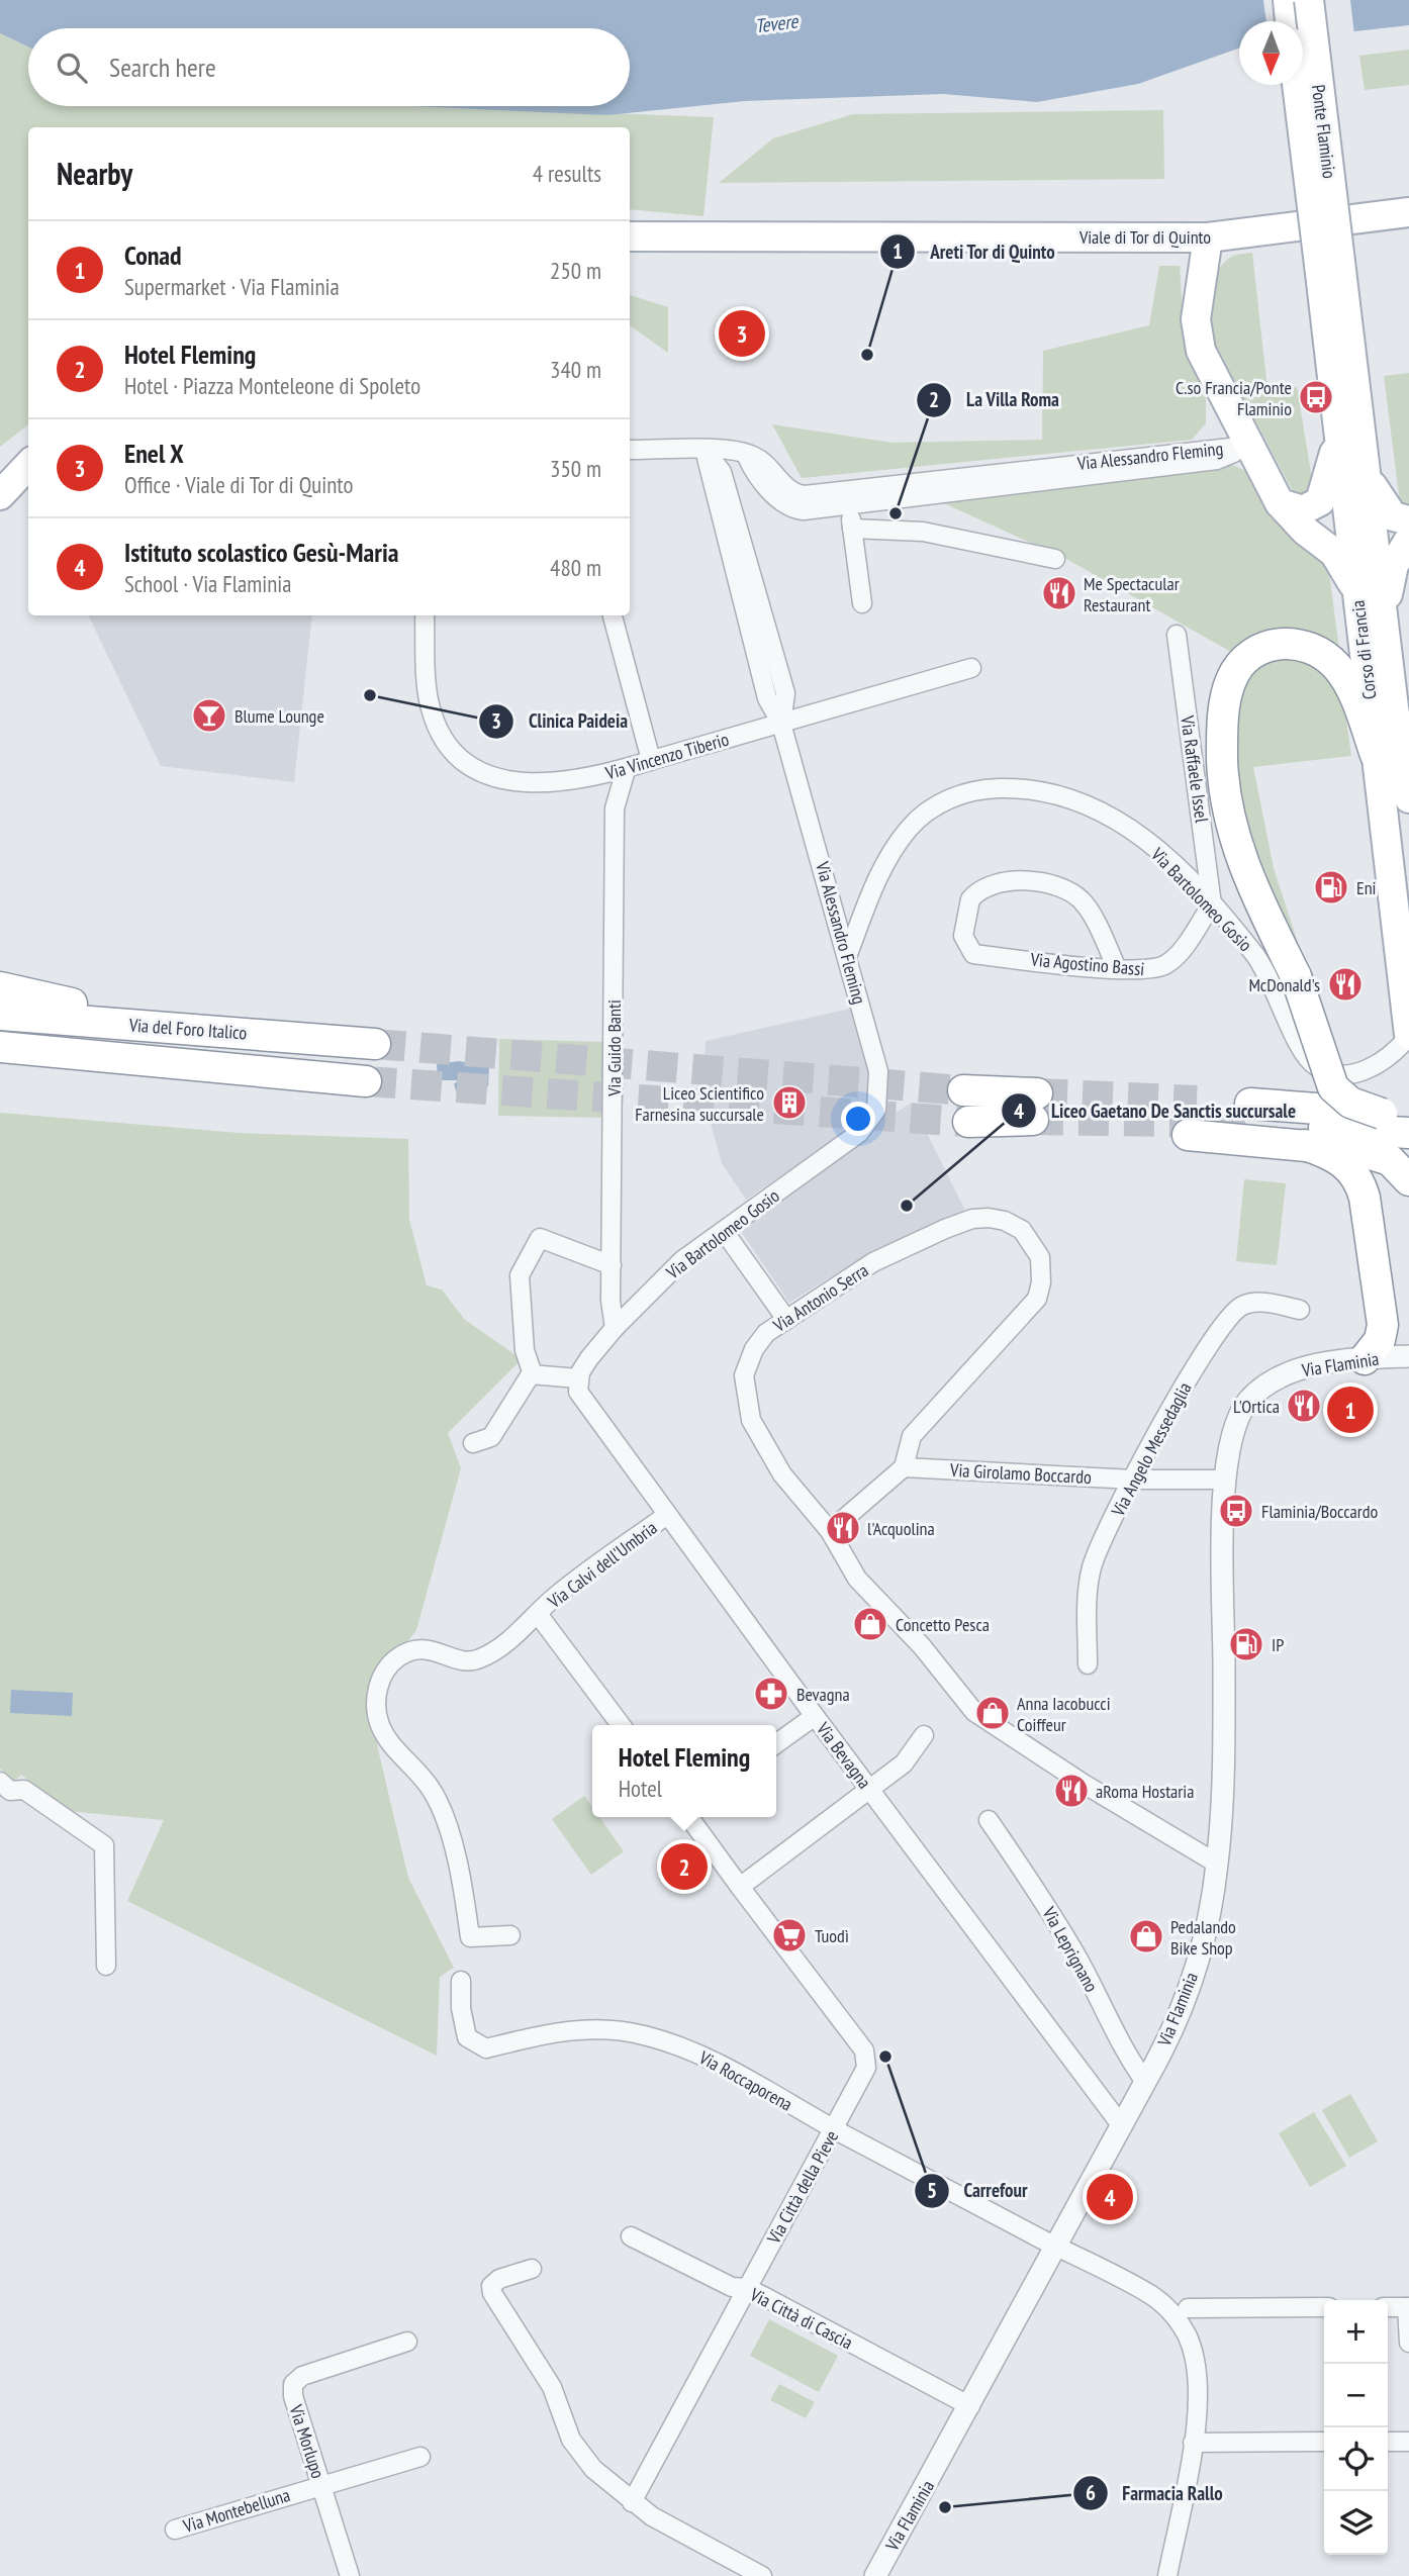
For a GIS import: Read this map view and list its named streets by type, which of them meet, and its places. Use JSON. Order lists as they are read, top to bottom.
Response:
{
  "streets": {
    "highway": ["Via del Foro Italico"],
    "main road": ["Ponte Flaminio", "Viale di Tor di Quinto", "Corso di Francia"],
    "street": [
      "Via Alessandro Fleming",
      "Via Vincenzo Tiberio",
      "Via Raffaele Issel",
      "Via Bartolomeo Gosio",
      "Via Agostino Bassi",
      "Via Guido Banti",
      "Via Antonio Serra",
      "Via Flaminia",
      "Via Angelo Messedaglia",
      "Via Girolamo Boccardo",
      "Via Calvi dell'Umbria",
      "Via Bevagna",
      "Via Leprignano",
      "Via Roccaporena",
      "Via Città della Pieve",
      "Via Città di Cascia",
      "Via Morlupo",
      "Via Montebelluna"
    ]
  },
  "crossings": [
    ["Ponte Flaminio", "Corso di Francia"],
    ["Via Alessandro Fleming", "Via Vincenzo Tiberio"],
    ["Via Alessandro Fleming", "Via Bartolomeo Gosio"],
    ["Corso di Francia", "Via Bartolomeo Gosio"],
    ["Via Vincenzo Tiberio", "Via Guido Banti"],
    ["Via Raffaele Issel", "Via Bartolomeo Gosio"],
    ["Via Raffaele Issel", "Via Agostino Bassi"],
    ["Via Bartolomeo Gosio", "Via Agostino Bassi"],
    ["Via Bartolomeo Gosio", "Via Guido Banti"],
    ["Via Bartolomeo Gosio", "Via Bevagna"],
    ["Via Antonio Serra", "Via Flaminia"],
    ["Via Antonio Serra", "Via Girolamo Boccardo"],
    ["Via Flaminia", "Via Girolamo Boccardo"],
    ["Via Flaminia", "Via Bevagna"],
    ["Via Flaminia", "Via Leprignano"],
    ["Via Flaminia", "Via Roccaporena"],
    ["Via Flaminia", "Via Città di Cascia"],
    ["Via Angelo Messedaglia", "Via Girolamo Boccardo"],
    ["Via Calvi dell'Umbria", "Via Bevagna"],
    ["Via Roccaporena", "Via Città della Pieve"],
    ["Via Città della Pieve", "Via Città di Cascia"],
    ["Via Morlupo", "Via Montebelluna"]
  ],
  "water": ["Tevere"],
  "places": {
    "other": [
      "Areti Tor di Quinto",
      "La Villa Roma",
      "Clinica Paideia",
      "Liceo Gaetano De Sanctis succursale",
      "Carrefour",
      "Farmacia Rallo"
    ],
    "bus stop": ["C.so Francia/Ponte Flaminio", "Flaminia/Boccardo"],
    "restaurant": [
      "Me Spectacular Restaurant",
      "McDonald's",
      "L'Ortica",
      "l'Acquolina",
      "aRoma Hostaria"
    ],
    "bar": ["Blume Lounge"],
    "fuel station": ["Eni", "IP"],
    "building": ["Liceo Scientifico Farnesina succursale"],
    "shop": ["Concetto Pesca", "Anna Iacobucci Coiffeur", "Pedalando Bike Shop"],
    "pharmacy": ["Bevagna"],
    "supermarket": ["Tuodì"]
  },
  "north": "bottom",
  "page": {
    "search": "Search here",
    "heading": ["Nearby", "4 results"],
    "list": [
      {
        "mark": "1",
        "name": "Conad",
        "note": "Supermarket · Via Flaminia",
        "value": "250 m"
      },
      {
        "mark": "2",
        "name": "Hotel Fleming",
        "note": "Hotel · Piazza Monteleone di Spoleto",
        "value": "340 m"
      },
      {
        "mark": "3",
        "name": "Enel X",
        "note": "Office · Viale di Tor di Quinto",
        "value": "350 m"
      },
      {
        "mark": "4",
        "name": "Istituto scolastico Gesù-Maria",
        "note": "School · Via Flaminia",
        "value": "480 m"
      }
    ],
    "pins": [
      "3",
      "1",
      "2",
      "4"
    ],
    "popup": ["Hotel Fleming", "Hotel"],
    "map_buttons": ["+", "−"]
  }
}
